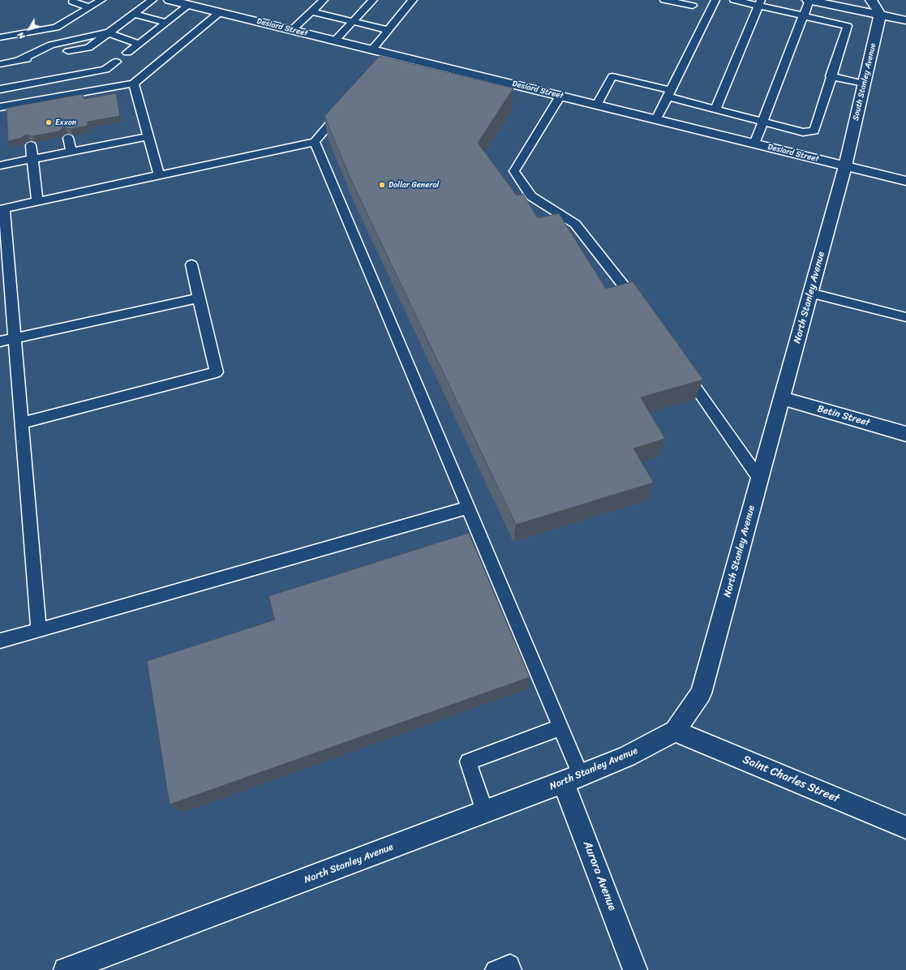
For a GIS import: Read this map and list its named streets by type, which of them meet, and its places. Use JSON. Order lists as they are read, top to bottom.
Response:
{
  "streets": {
    "street": [
      "Desiard Street",
      "South Stanley Avenue",
      "North Stanley Avenue",
      "Betin Street",
      "Saint Charles Street",
      "Aurora Avenue"
    ]
  },
  "crossings": [
    ["Desiard Street", "South Stanley Avenue"],
    ["Desiard Street", "North Stanley Avenue"],
    ["South Stanley Avenue", "North Stanley Avenue"],
    ["North Stanley Avenue", "Betin Street"],
    ["North Stanley Avenue", "Saint Charles Street"],
    ["North Stanley Avenue", "Aurora Avenue"]
  ],
  "places": ["Exxon", "Dollar General"],
  "north": "bottom left"
}
